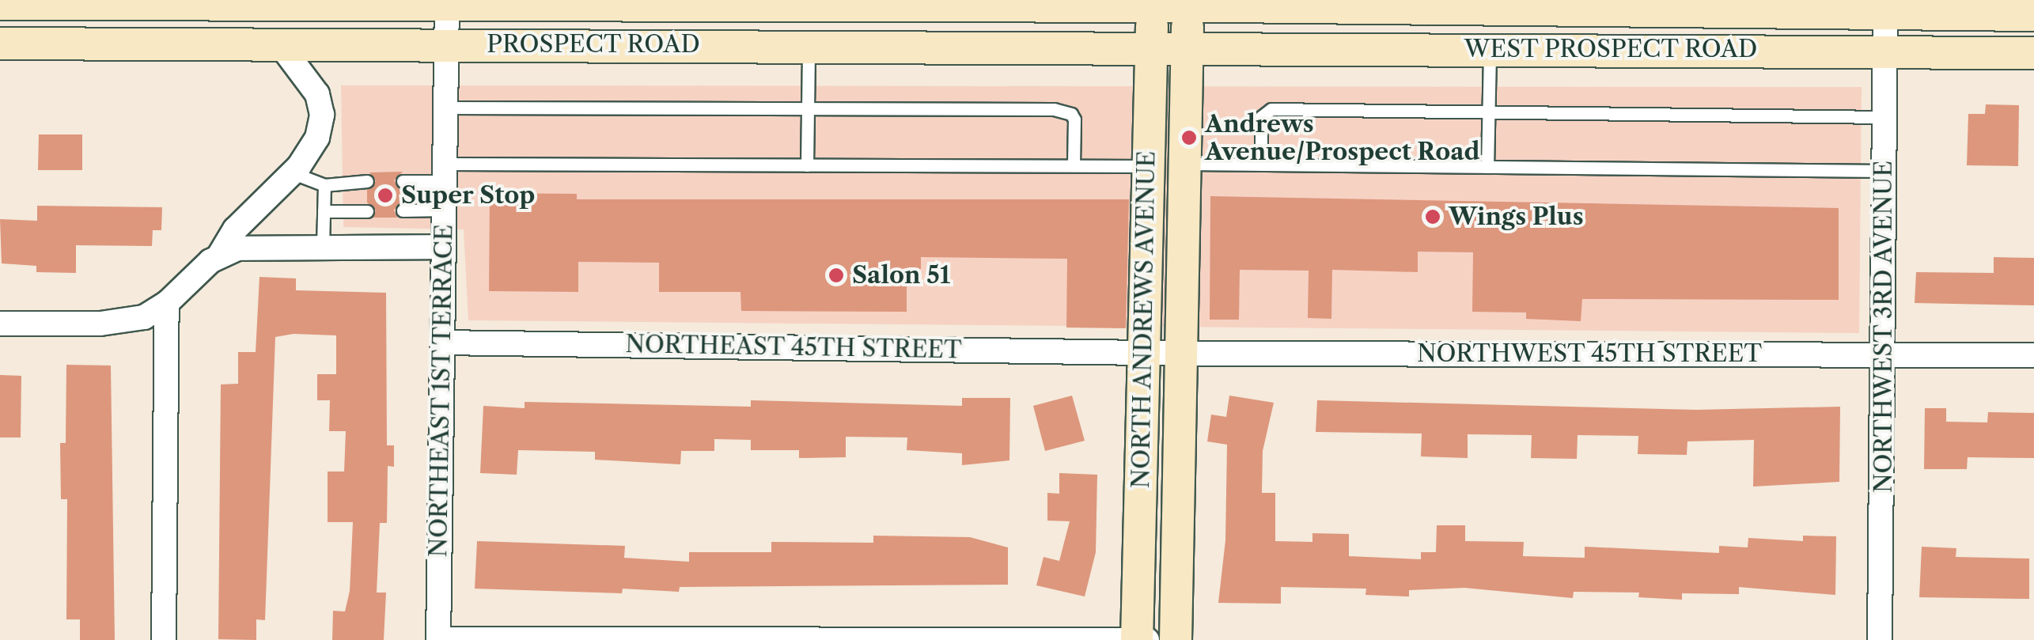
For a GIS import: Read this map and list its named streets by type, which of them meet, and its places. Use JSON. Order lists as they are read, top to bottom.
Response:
{
  "streets": {
    "main road": ["PROSPECT ROAD", "WEST PROSPECT ROAD", "NORTH ANDREWS AVENUE"],
    "street": [
      "NORTHWEST 3RD AVENUE",
      "NORTHEAST 45TH STREET",
      "NORTHWEST 45TH STREET",
      "NORTHEAST 1ST TERRACE"
    ]
  },
  "crossings": [
    ["PROSPECT ROAD", "WEST PROSPECT ROAD"],
    ["PROSPECT ROAD", "NORTH ANDREWS AVENUE"],
    ["PROSPECT ROAD", "NORTHEAST 1ST TERRACE"],
    ["WEST PROSPECT ROAD", "NORTH ANDREWS AVENUE"],
    ["WEST PROSPECT ROAD", "NORTHWEST 3RD AVENUE"],
    ["NORTH ANDREWS AVENUE", "NORTHEAST 45TH STREET"],
    ["NORTH ANDREWS AVENUE", "NORTHWEST 45TH STREET"],
    ["NORTHWEST 3RD AVENUE", "NORTHWEST 45TH STREET"],
    ["NORTHEAST 45TH STREET", "NORTHWEST 45TH STREET"],
    ["NORTHEAST 45TH STREET", "NORTHEAST 1ST TERRACE"]
  ],
  "places": [
    "Andrews Avenue/Prospect Road",
    "Super Stop",
    "Wings Plus",
    "Salon 51"
  ]
}
